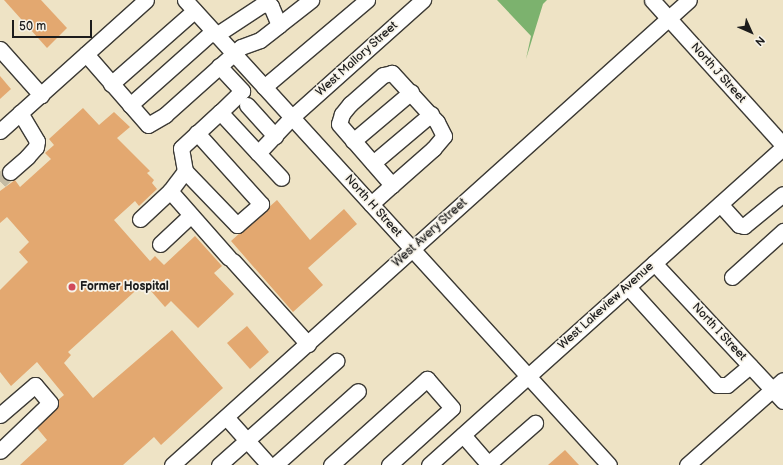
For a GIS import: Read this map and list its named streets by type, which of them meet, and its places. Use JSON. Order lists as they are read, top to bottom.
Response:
{
  "streets": {
    "street": [
      "West Mallory Street",
      "North J Street",
      "North H Street",
      "West Avery Street",
      "West Lakeview Avenue",
      "North I Street"
    ]
  },
  "crossings": [
    ["West Mallory Street", "North H Street"],
    ["North J Street", "West Avery Street"],
    ["North J Street", "West Lakeview Avenue"],
    ["North H Street", "West Avery Street"],
    ["North H Street", "West Lakeview Avenue"],
    ["West Lakeview Avenue", "North I Street"]
  ],
  "places": ["Former Hospital"],
  "scale_bar": "50 m",
  "north": "bottom right"
}
